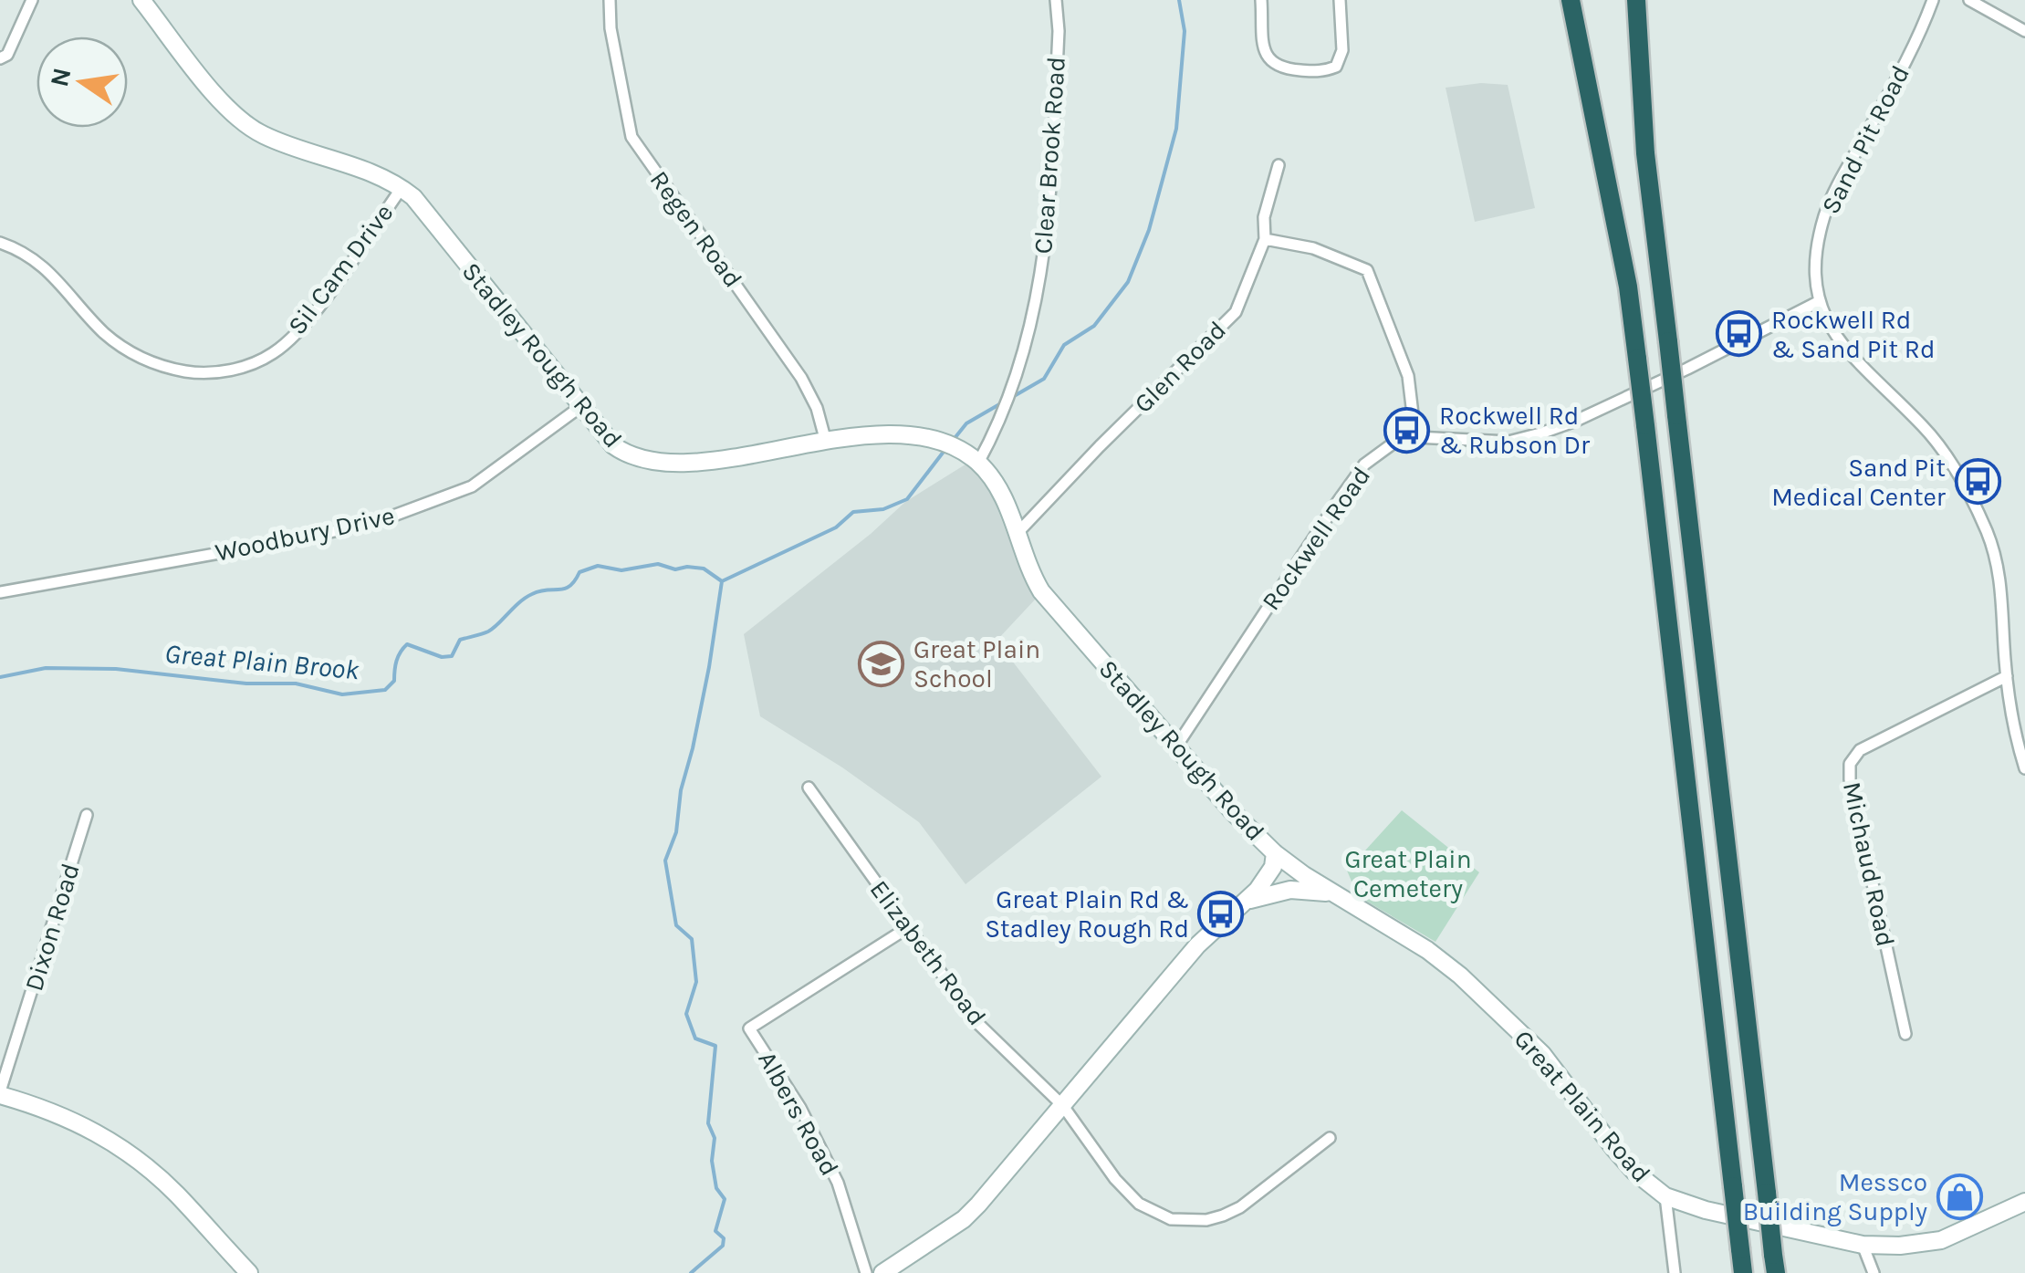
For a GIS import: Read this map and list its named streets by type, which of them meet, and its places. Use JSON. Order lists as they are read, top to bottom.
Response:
{
  "streets": {
    "main road": ["Stadley Rough Road", "Great Plain Road"],
    "street": [
      "Sand Pit Road",
      "Clear Brook Road",
      "Regen Road",
      "Sil Cam Drive",
      "Glen Road",
      "Woodbury Drive",
      "Rockwell Road",
      "Michaud Road",
      "Dixon Road",
      "Elizabeth Road",
      "Albers Road"
    ]
  },
  "crossings": [
    ["Sand Pit Road", "Rockwell Road"],
    ["Sand Pit Road", "Michaud Road"],
    ["Clear Brook Road", "Stadley Rough Road"],
    ["Regen Road", "Stadley Rough Road"],
    ["Sil Cam Drive", "Stadley Rough Road"],
    ["Stadley Rough Road", "Glen Road"],
    ["Stadley Rough Road", "Woodbury Drive"],
    ["Stadley Rough Road", "Rockwell Road"],
    ["Stadley Rough Road", "Great Plain Road"],
    ["Elizabeth Road", "Great Plain Road"],
    ["Elizabeth Road", "Albers Road"]
  ],
  "water": ["Great Plain Brook"],
  "parks": ["Great Plain Cemetery"],
  "places": {
    "bus stop": [
      "Rockwell Rd & Sand Pit Rd",
      "Rockwell Rd & Rubson Dr",
      "Sand Pit Medical Center",
      "Great Plain Rd & Stadley Rough Rd"
    ],
    "school or university": ["Great Plain School"],
    "shop": ["Messco Building Supply"]
  },
  "north": "left"
}
